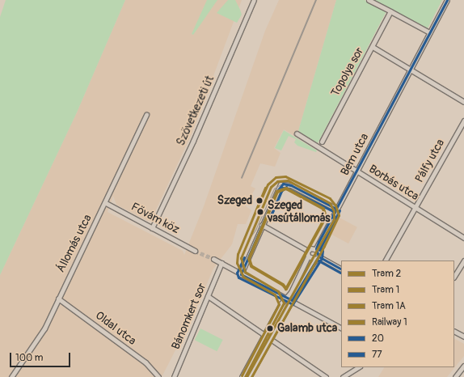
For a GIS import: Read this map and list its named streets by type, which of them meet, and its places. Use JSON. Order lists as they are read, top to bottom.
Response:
{
  "streets": {
    "street": [
      "Topolya sor",
      "Szövetkezeti út",
      "Bem utca",
      "Pálfy utca",
      "Borbás utca",
      "Fővám köz",
      "Állomás utca",
      "Bánomkert sor",
      "Oldal utca"
    ]
  },
  "crossings": [
    ["Szövetkezeti út", "Fővám köz"],
    ["Bem utca", "Borbás utca"],
    ["Pálfy utca", "Borbás utca"],
    ["Fővám köz", "Állomás utca"],
    ["Állomás utca", "Oldal utca"]
  ],
  "places": ["Szeged", "Szeged vasútállomás", "Galamb utca"],
  "lines": [
    "transit line 20",
    "tram line 1",
    "tram line 2",
    "transit line 77",
    "tram line 1A",
    "rail line 1"
  ],
  "legend": [
    "Tram 2",
    "Tram 1",
    "Tram 1A",
    "Railway 1",
    "20",
    "77"
  ],
  "scale_bar": "100 m"
}
